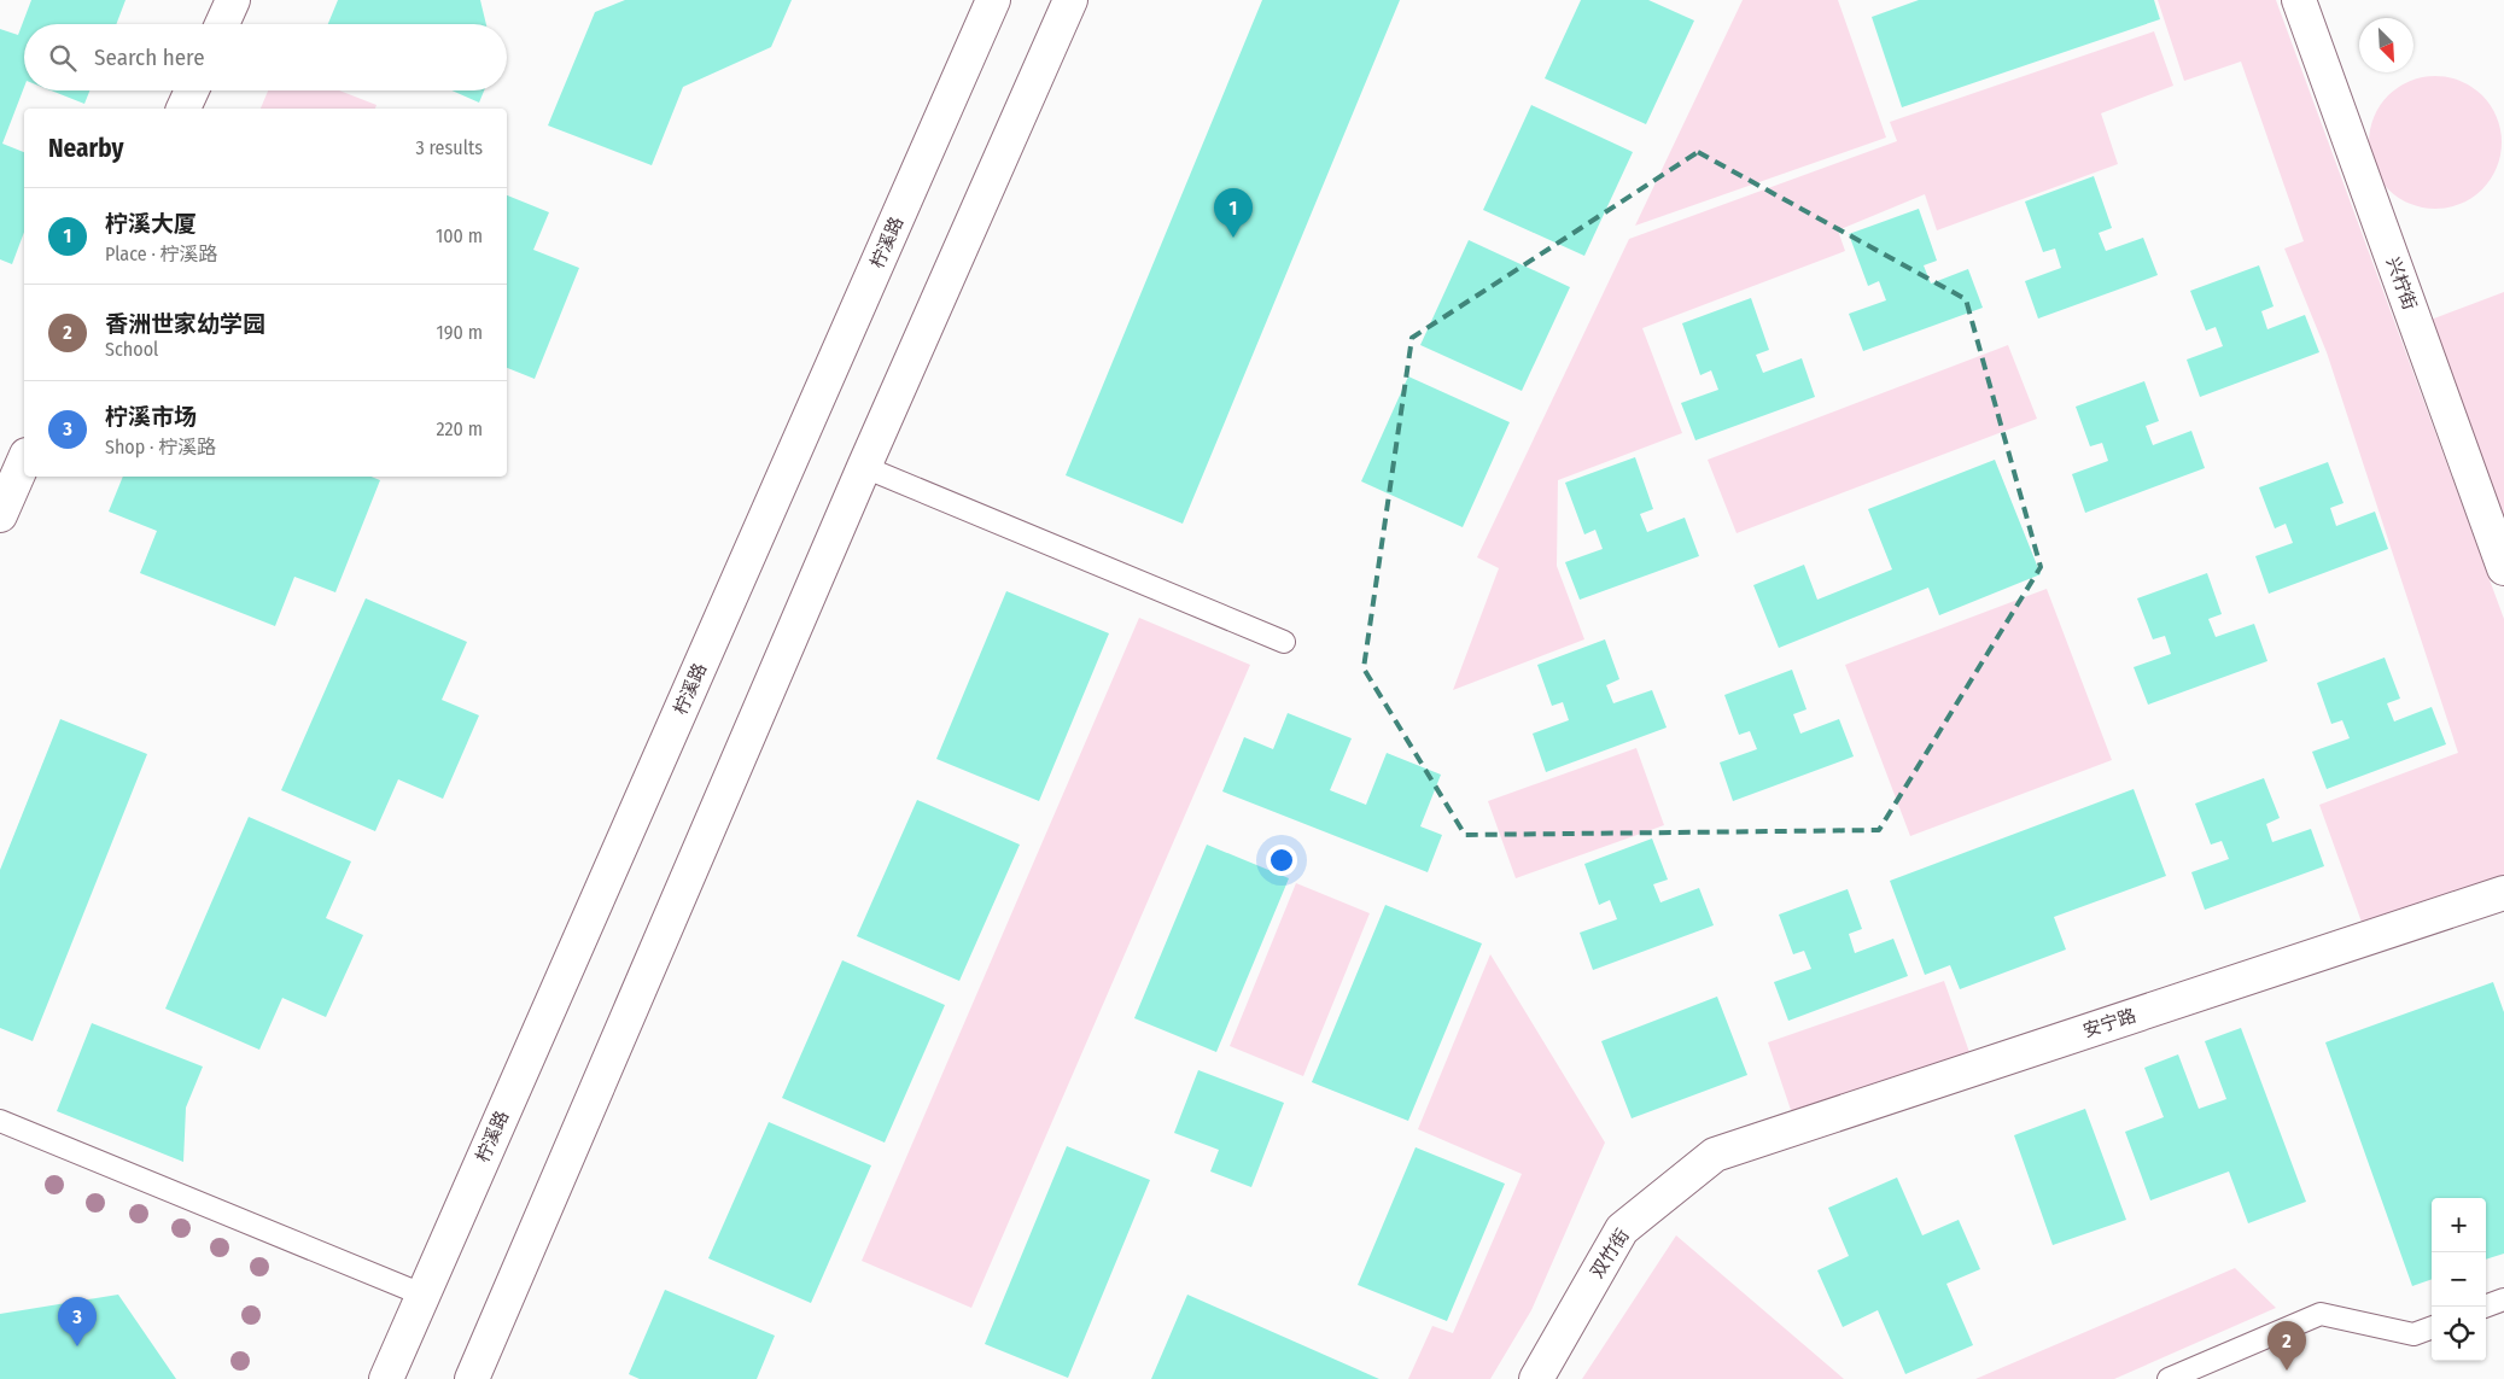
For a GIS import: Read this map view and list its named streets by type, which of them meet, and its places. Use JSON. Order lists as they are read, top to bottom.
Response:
{
  "streets": {
    "main road": [
      "柠溪路",
      "兴柠街",
      "安宁路",
      "双竹街"
    ]
  },
  "crossings": [
    ["安宁路", "双竹街"]
  ],
  "north": "bottom right",
  "page": {
    "search": "Search here",
    "heading": ["Nearby", "3 results"],
    "list": [
      {
        "mark": "1",
        "name": "柠溪大厦",
        "note": "Place · 柠溪路",
        "value": "100 m"
      },
      {
        "mark": "2",
        "name": "香洲世家幼学园",
        "note": "School",
        "value": "190 m"
      },
      {
        "mark": "3",
        "name": "柠溪市场",
        "note": "Shop · 柠溪路",
        "value": "220 m"
      }
    ],
    "pins": ["1", "3", "2"],
    "map_buttons": ["+", "−"]
  }
}
